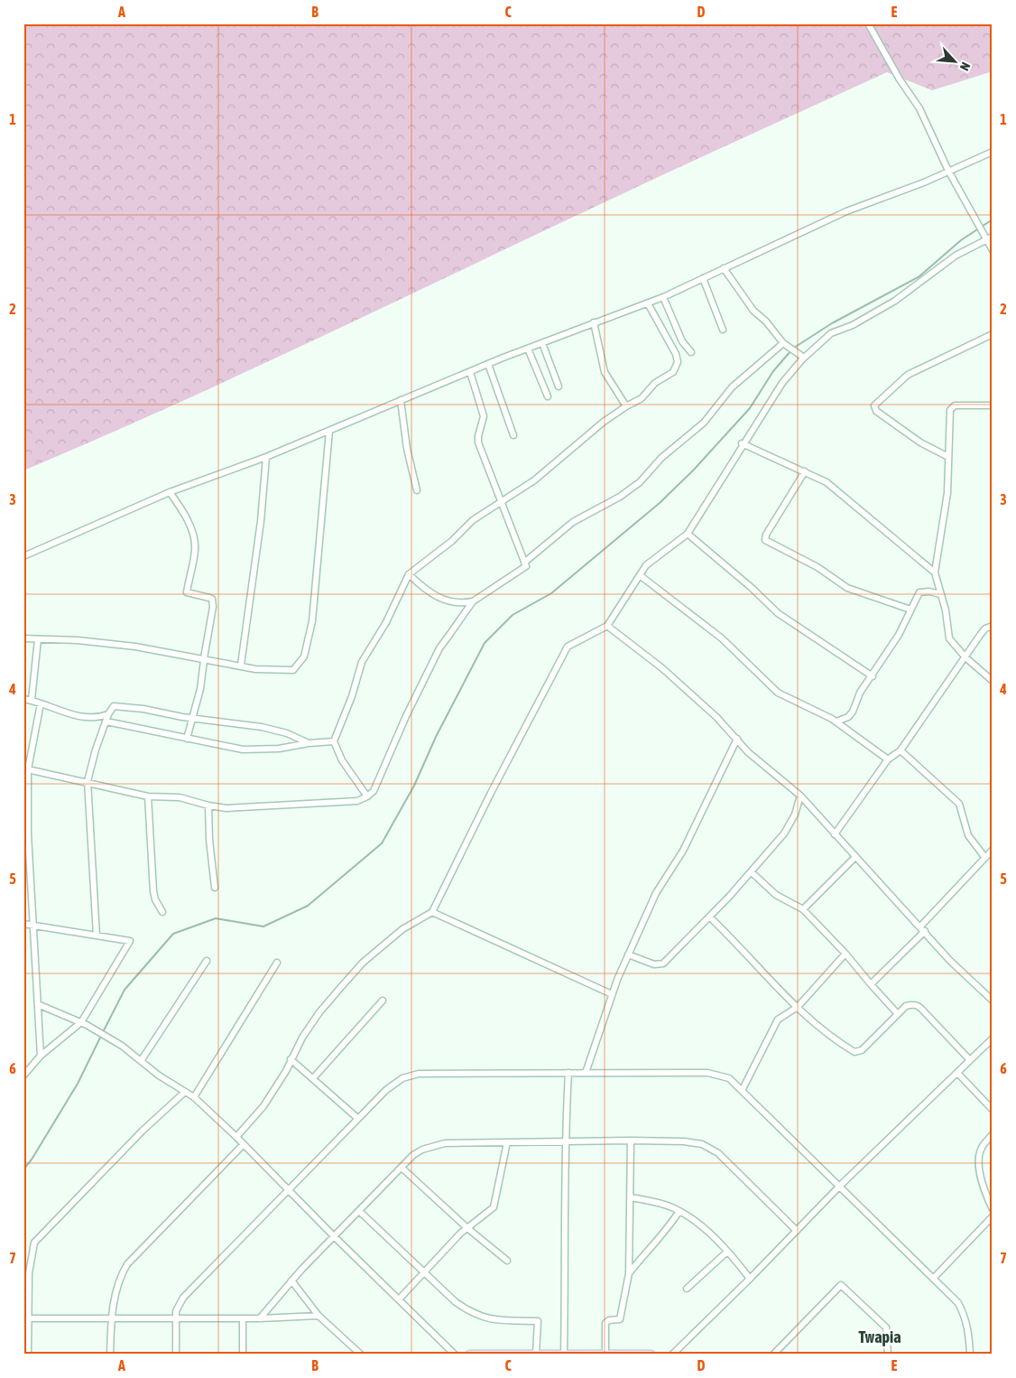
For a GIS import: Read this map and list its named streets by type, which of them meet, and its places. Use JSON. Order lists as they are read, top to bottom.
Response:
{
  "districts": ["Twapia"],
  "north": "bottom right",
  "grid": {
    "columns": [
      "A",
      "B",
      "C",
      "D",
      "E"
    ],
    "rows": [
      "1",
      "2",
      "3",
      "4",
      "5",
      "6",
      "7"
    ]
  }
}
